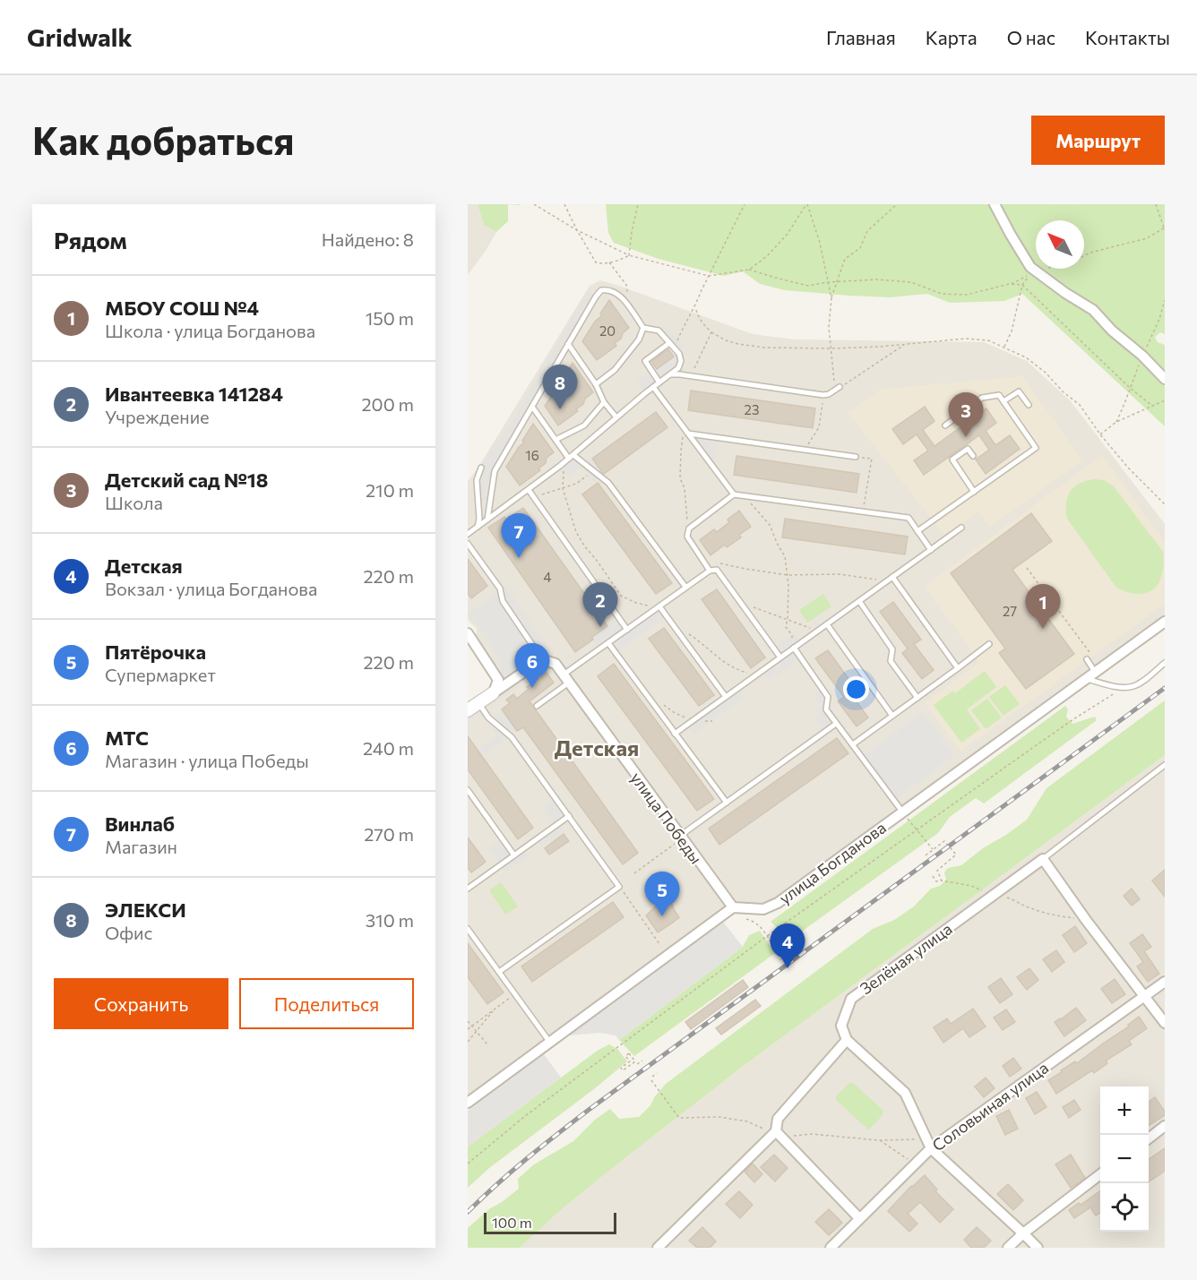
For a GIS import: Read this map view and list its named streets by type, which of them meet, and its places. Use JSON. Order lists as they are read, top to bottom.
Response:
{
  "streets": {
    "street": [
      "улица Победы",
      "улица Богданова",
      "Зелёная улица",
      "Соловьиная улица"
    ]
  },
  "crossings": [
    ["улица Победы", "улица Богданова"]
  ],
  "districts": ["Детская"],
  "house_numbers": [
    "20",
    "23",
    "16",
    "4",
    "27"
  ],
  "scale_bar": "100 m",
  "north": "top left",
  "page": {
    "header": "Gridwalk",
    "nav": [
      "Главная",
      "Карта",
      "О нас",
      "Контакты"
    ],
    "buttons": [
      "Маршрут",
      ["Сохранить", "Поделиться"]
    ],
    "title": "Как добраться",
    "heading": ["Рядом", "Найдено: 8"],
    "list": [
      {
        "mark": "1",
        "name": "МБОУ СОШ №4",
        "note": "Школа · улица Богданова",
        "value": "150 m"
      },
      {
        "mark": "2",
        "name": "Ивантеевка 141284",
        "note": "Учреждение",
        "value": "200 m"
      },
      {
        "mark": "3",
        "name": "Детский сад №18",
        "note": "Школа",
        "value": "210 m"
      },
      {
        "mark": "4",
        "name": "Детская",
        "note": "Вокзал · улица Богданова",
        "value": "220 m"
      },
      {
        "mark": "5",
        "name": "Пятёрочка",
        "note": "Супермаркет",
        "value": "220 m"
      },
      {
        "mark": "6",
        "name": "МТС",
        "note": "Магазин · улица Победы",
        "value": "240 m"
      },
      {
        "mark": "7",
        "name": "Винлаб",
        "note": "Магазин",
        "value": "270 m"
      },
      {
        "mark": "8",
        "name": "ЭЛЕКСИ",
        "note": "Офис",
        "value": "310 m"
      }
    ],
    "pins": [
      "8",
      "3",
      "7",
      "2",
      "1",
      "6",
      "5",
      "4"
    ],
    "map_buttons": ["+", "−"],
    "scale": "100 m"
  }
}
